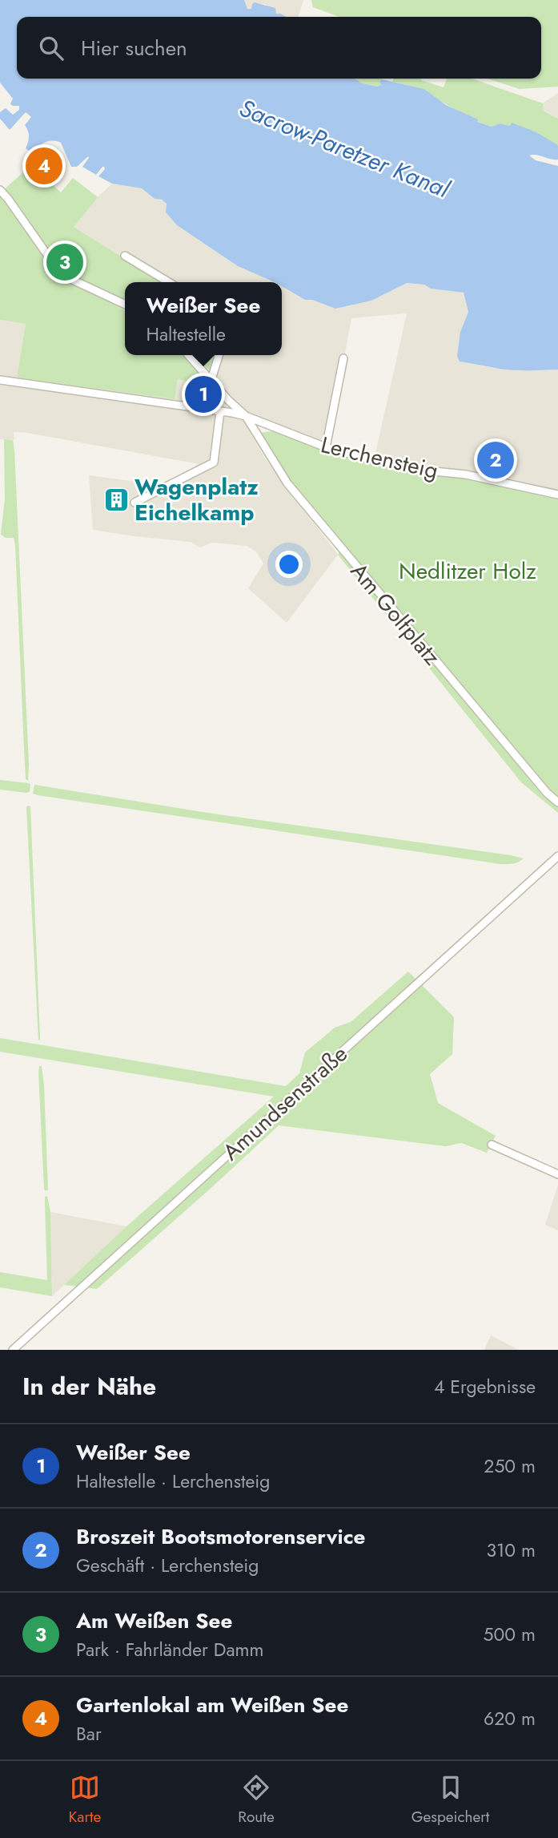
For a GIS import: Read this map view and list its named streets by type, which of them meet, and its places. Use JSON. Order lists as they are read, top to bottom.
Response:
{
  "streets": {
    "street": ["Lerchensteig", "Am Golfplatz", "Amundsenstraße"]
  },
  "crossings": [
    ["Lerchensteig", "Am Golfplatz"]
  ],
  "water": ["Sacrow-Paretzer Kanal"],
  "parks": ["Nedlitzer Holz"],
  "places": {
    "building": ["Wagenplatz Eichelkamp"]
  },
  "page": {
    "search": "Hier suchen",
    "pins": [
      "4",
      "3",
      "1",
      "2"
    ],
    "popup": ["Weißer See", "Haltestelle"],
    "heading": ["In der Nähe", "4 Ergebnisse"],
    "list": [
      {
        "mark": "1",
        "name": "Weißer See",
        "note": "Haltestelle · Lerchensteig",
        "value": "250 m"
      },
      {
        "mark": "2",
        "name": "Broszeit Bootsmotorenservice",
        "note": "Geschäft · Lerchensteig",
        "value": "310 m"
      },
      {
        "mark": "3",
        "name": "Am Weißen See",
        "note": "Park · Fahrländer Damm",
        "value": "500 m"
      },
      {
        "mark": "4",
        "name": "Gartenlokal am Weißen See",
        "note": "Bar",
        "value": "620 m"
      }
    ],
    "nav": ["Karte", "Route", "Gespeichert"]
  }
}
